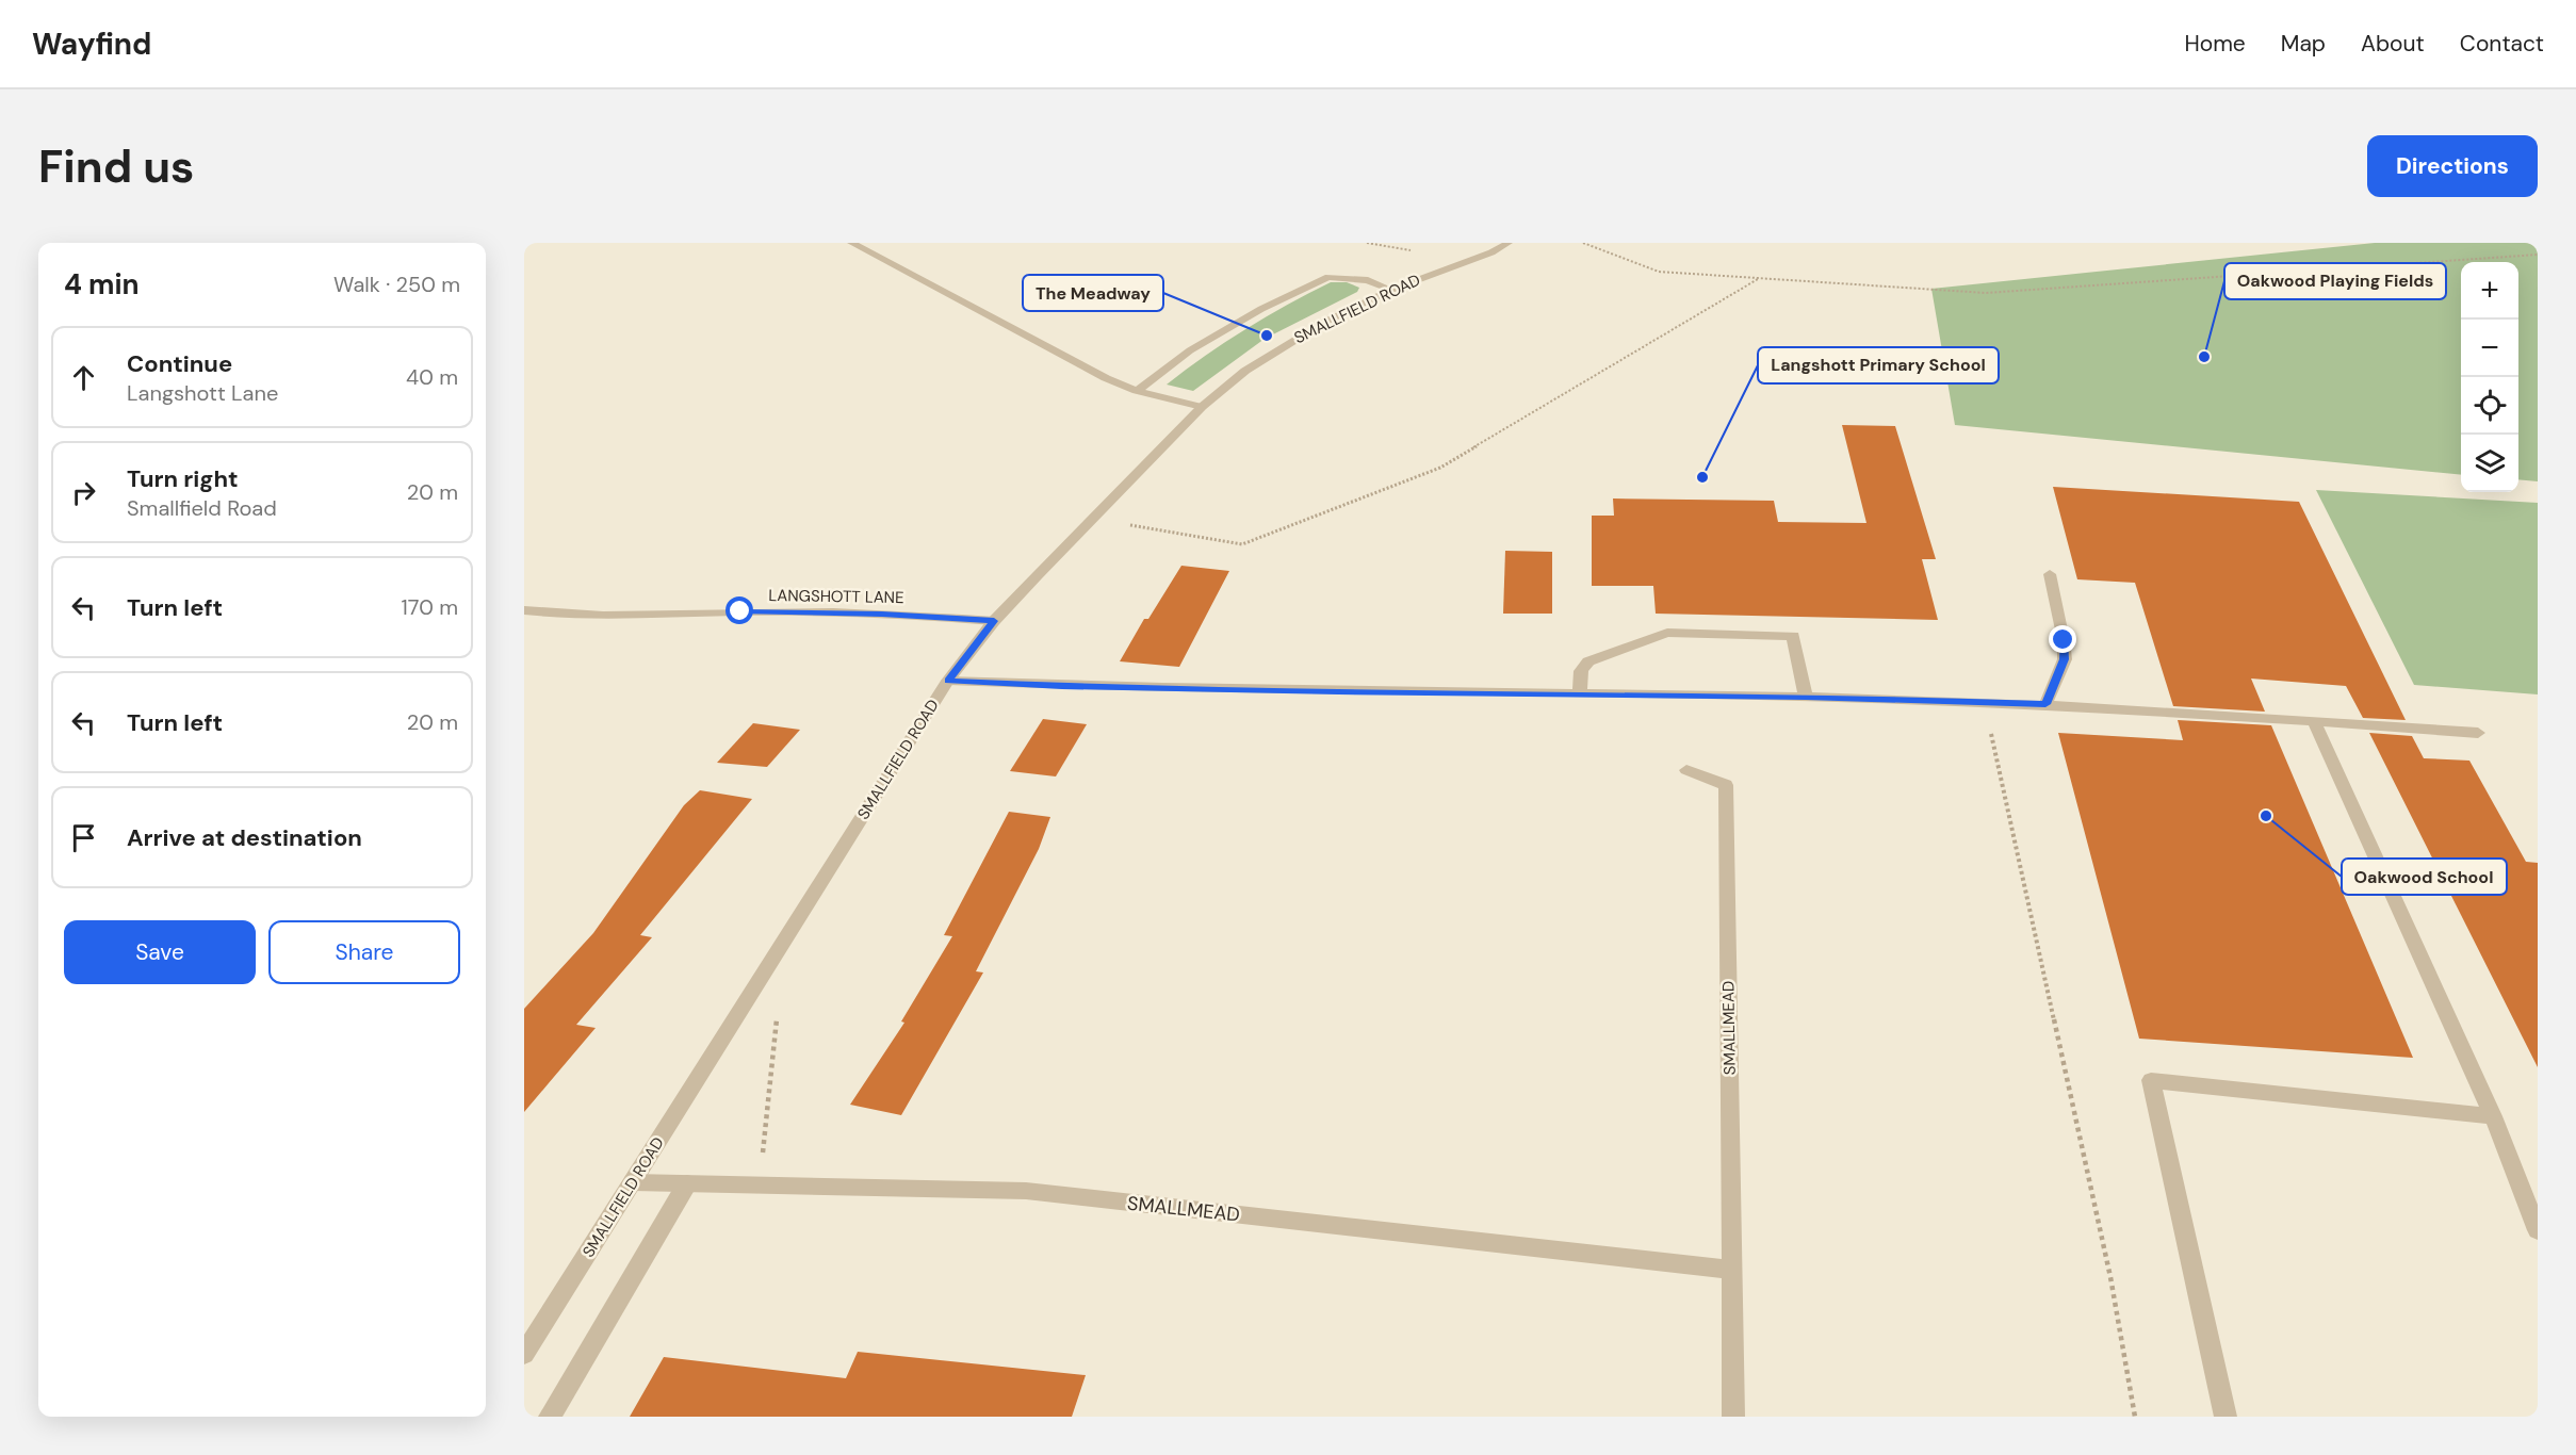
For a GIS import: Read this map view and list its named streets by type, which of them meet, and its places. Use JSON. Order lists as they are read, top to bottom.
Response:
{
  "streets": {
    "street": ["SMALLFIELD ROAD", "LANGSHOTT LANE", "SMALLMEAD"]
  },
  "crossings": [
    ["SMALLFIELD ROAD", "LANGSHOTT LANE"],
    ["SMALLFIELD ROAD", "SMALLMEAD"]
  ],
  "places": [
    "The Meadway",
    "Oakwood Playing Fields",
    "Langshott Primary School",
    "Oakwood School"
  ],
  "page": {
    "header": "Wayfind",
    "nav": [
      "Home",
      "Map",
      "About",
      "Contact"
    ],
    "buttons": [
      "Directions",
      ["Save", "Share"]
    ],
    "title": "Find us",
    "heading": ["4 min", "Walk · 250 m"],
    "map_buttons": ["+", "−"],
    "list": [
      ["Continue", "Langshott Lane", "40 m"],
      ["Turn right", "Smallfield Road", "20 m"],
      ["Turn left", "170 m"],
      ["Turn left", "20 m"],
      "Arrive at destination"
    ]
  }
}
